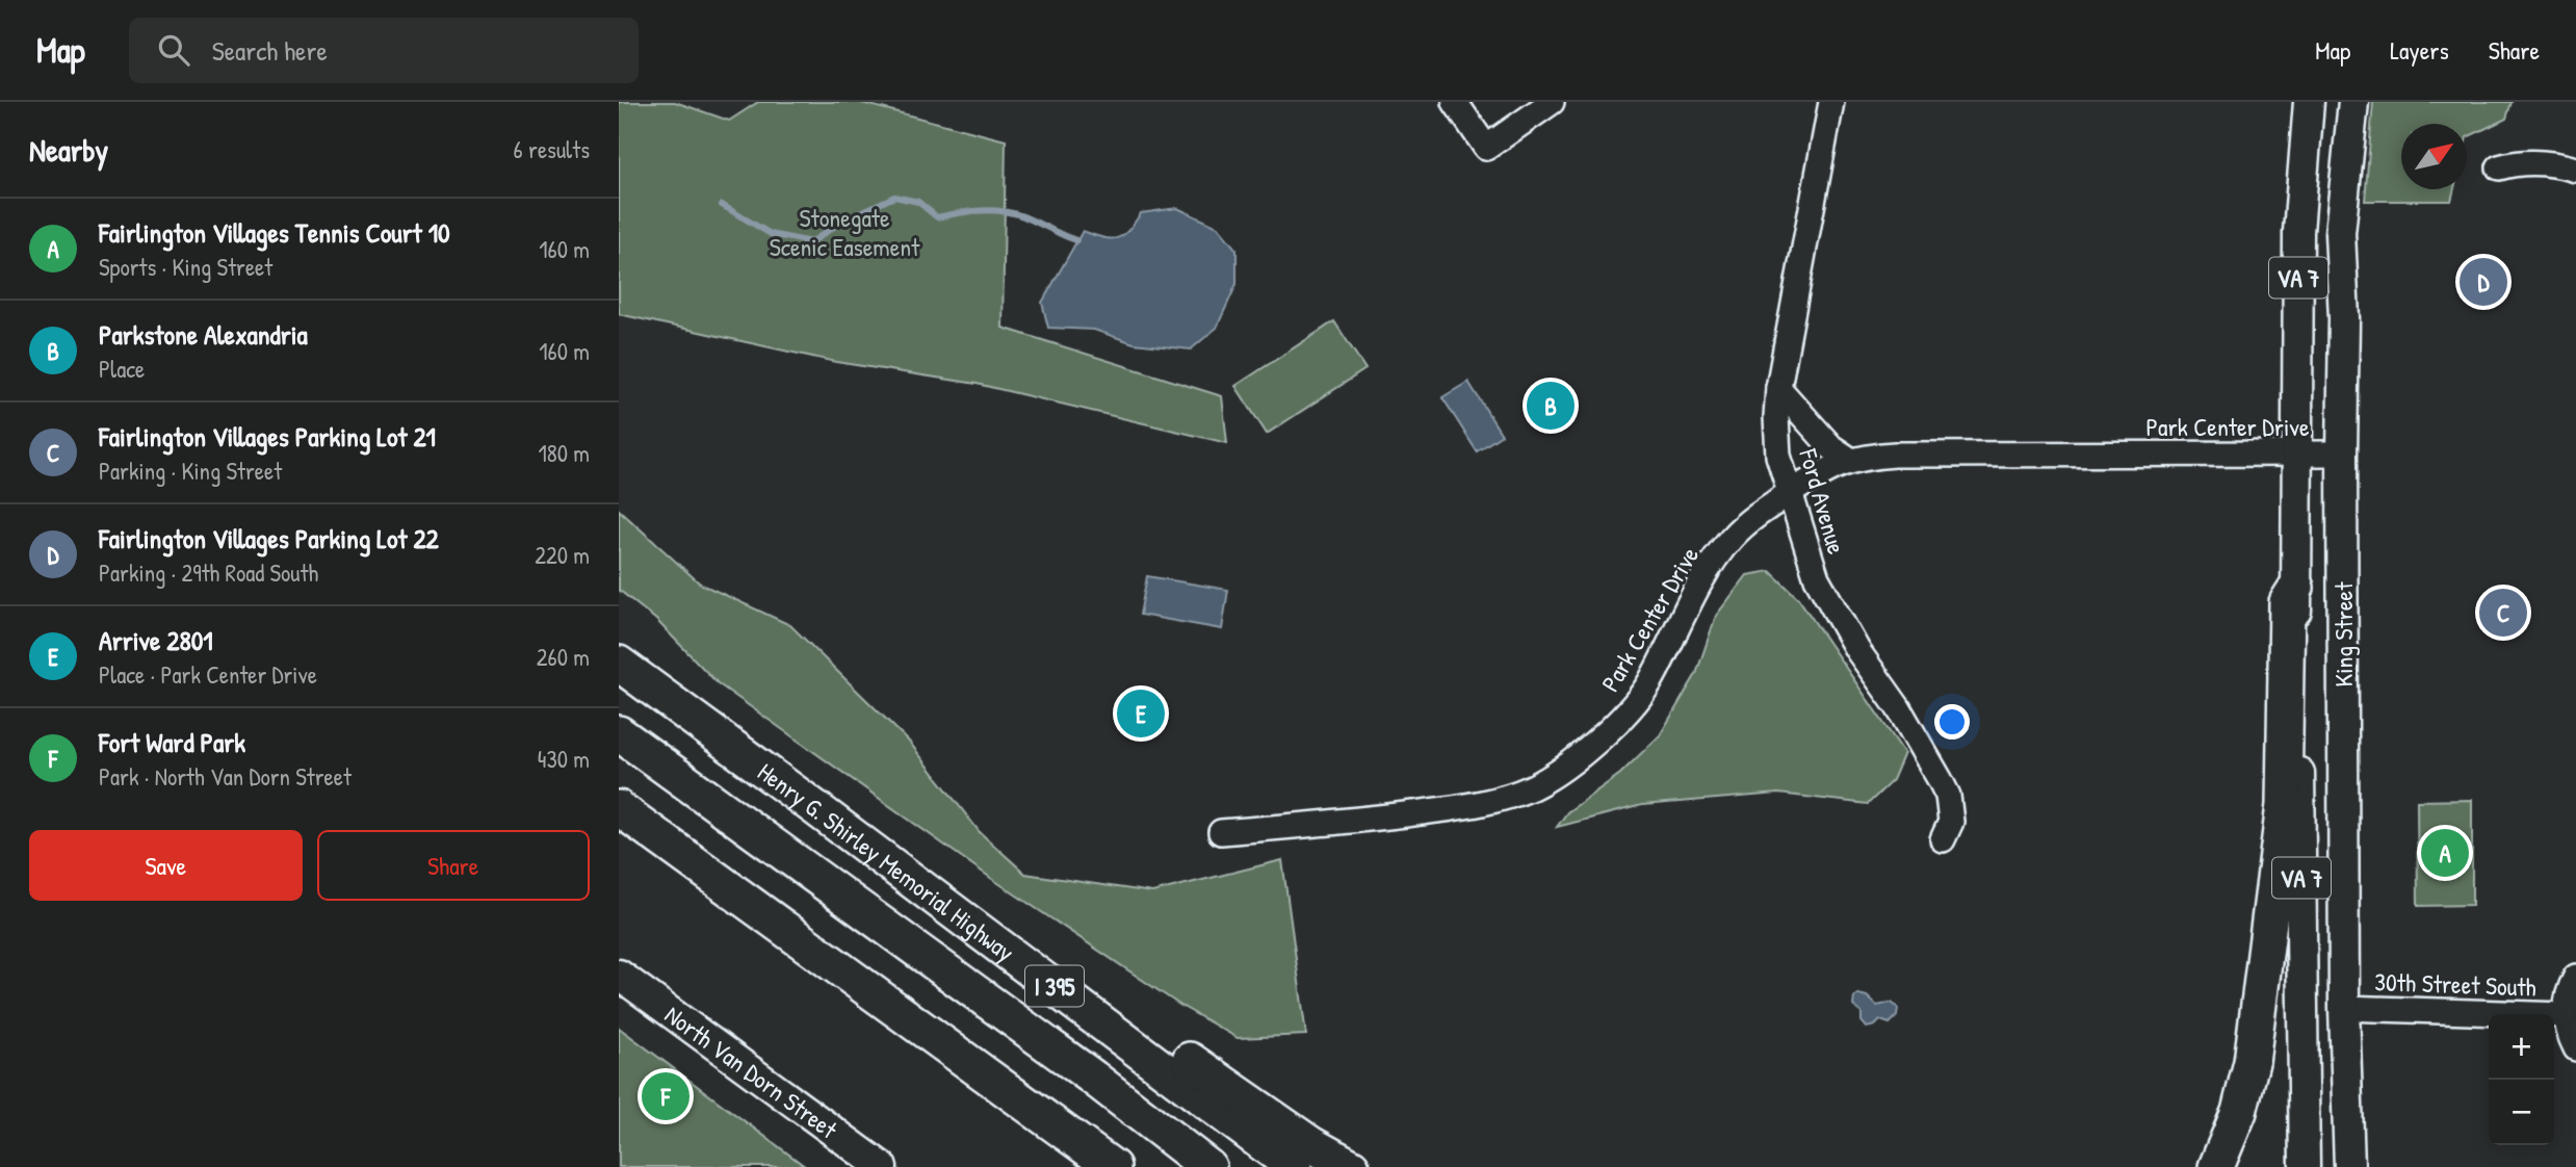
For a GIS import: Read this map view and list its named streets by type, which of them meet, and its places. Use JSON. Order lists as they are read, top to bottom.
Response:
{
  "streets": {
    "highway": ["Henry G. Shirley Memorial Highway", "I 395"],
    "main road": ["VA 7", "King Street", "North Van Dorn Street"],
    "street": ["Park Center Drive", "Ford Avenue", "30th Street South"]
  },
  "crossings": [
    ["Park Center Drive", "Ford Avenue"],
    ["Park Center Drive", "King Street"],
    ["King Street", "30th Street South"]
  ],
  "parks": ["Stonegate Scenic Easement"],
  "north": "top right",
  "page": {
    "header": "Map",
    "search": "Search here",
    "nav": ["Map", "Layers", "Share"],
    "heading": ["Nearby", "6 results"],
    "list": [
      {
        "mark": "A",
        "name": "Fairlington Villages Tennis Court 10",
        "note": "Sports · King Street",
        "value": "160 m"
      },
      {
        "mark": "B",
        "name": "Parkstone Alexandria",
        "note": "Place",
        "value": "160 m"
      },
      {
        "mark": "C",
        "name": "Fairlington Villages Parking Lot 21",
        "note": "Parking · King Street",
        "value": "180 m"
      },
      {
        "mark": "D",
        "name": "Fairlington Villages Parking Lot 22",
        "note": "Parking · 29th Road South",
        "value": "220 m"
      },
      {
        "mark": "E",
        "name": "Arrive 2801",
        "note": "Place · Park Center Drive",
        "value": "260 m"
      },
      {
        "mark": "F",
        "name": "Fort Ward Park",
        "note": "Park · North Van Dorn Street",
        "value": "430 m"
      }
    ],
    "pins": [
      "D",
      "B",
      "C",
      "E",
      "A",
      "F"
    ],
    "buttons": ["Save", "Share"],
    "map_buttons": ["+", "−"]
  }
}
